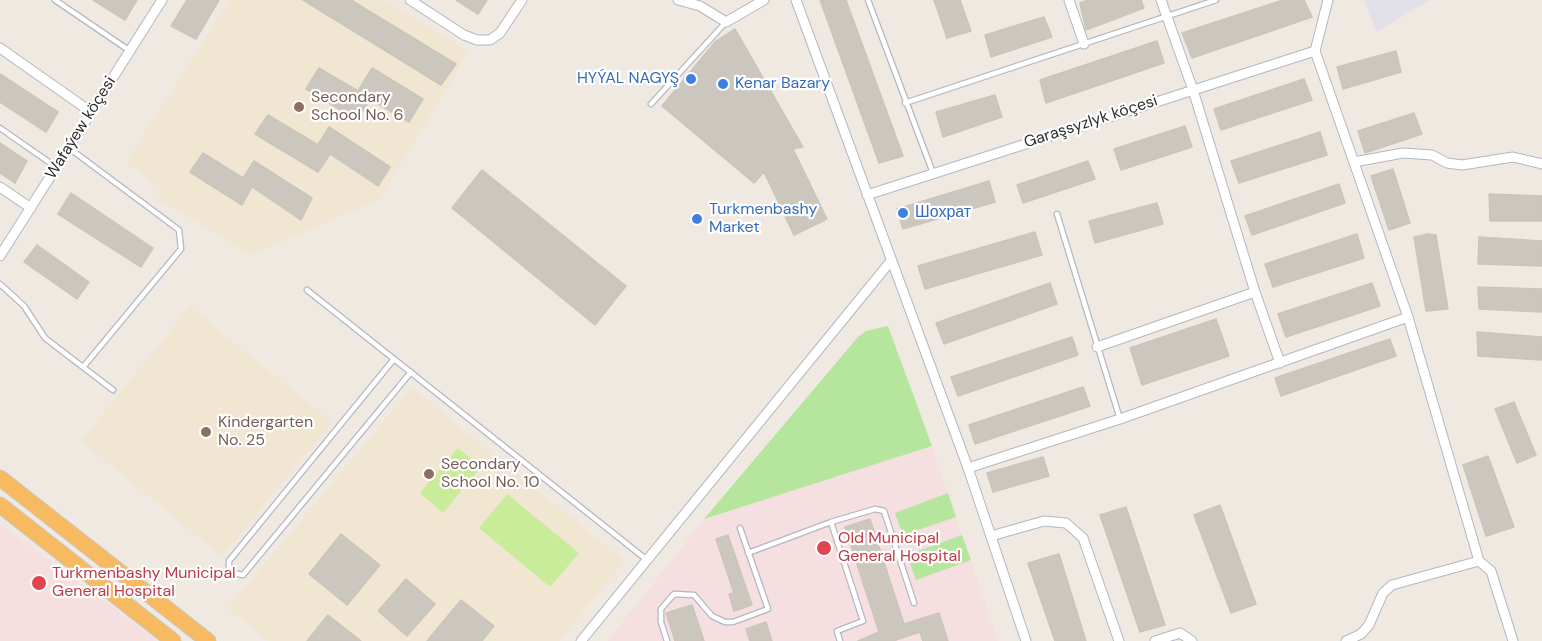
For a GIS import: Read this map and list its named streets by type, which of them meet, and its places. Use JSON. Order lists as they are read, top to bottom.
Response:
{
  "streets": {
    "street": ["Garaşsyzlyk köçesi", "Wafaýew köçesi"]
  },
  "places": [
    "HYÝAL NAGYŞ",
    "Kenar Bazary",
    "Secondary School No. 6",
    "Шохрат",
    "Turkmenbashy Market",
    "Kindergarten No. 25",
    "Secondary School No. 10",
    "Old Municipal General Hospital",
    "Turkmenbashy Municipal General Hospital"
  ]
}
